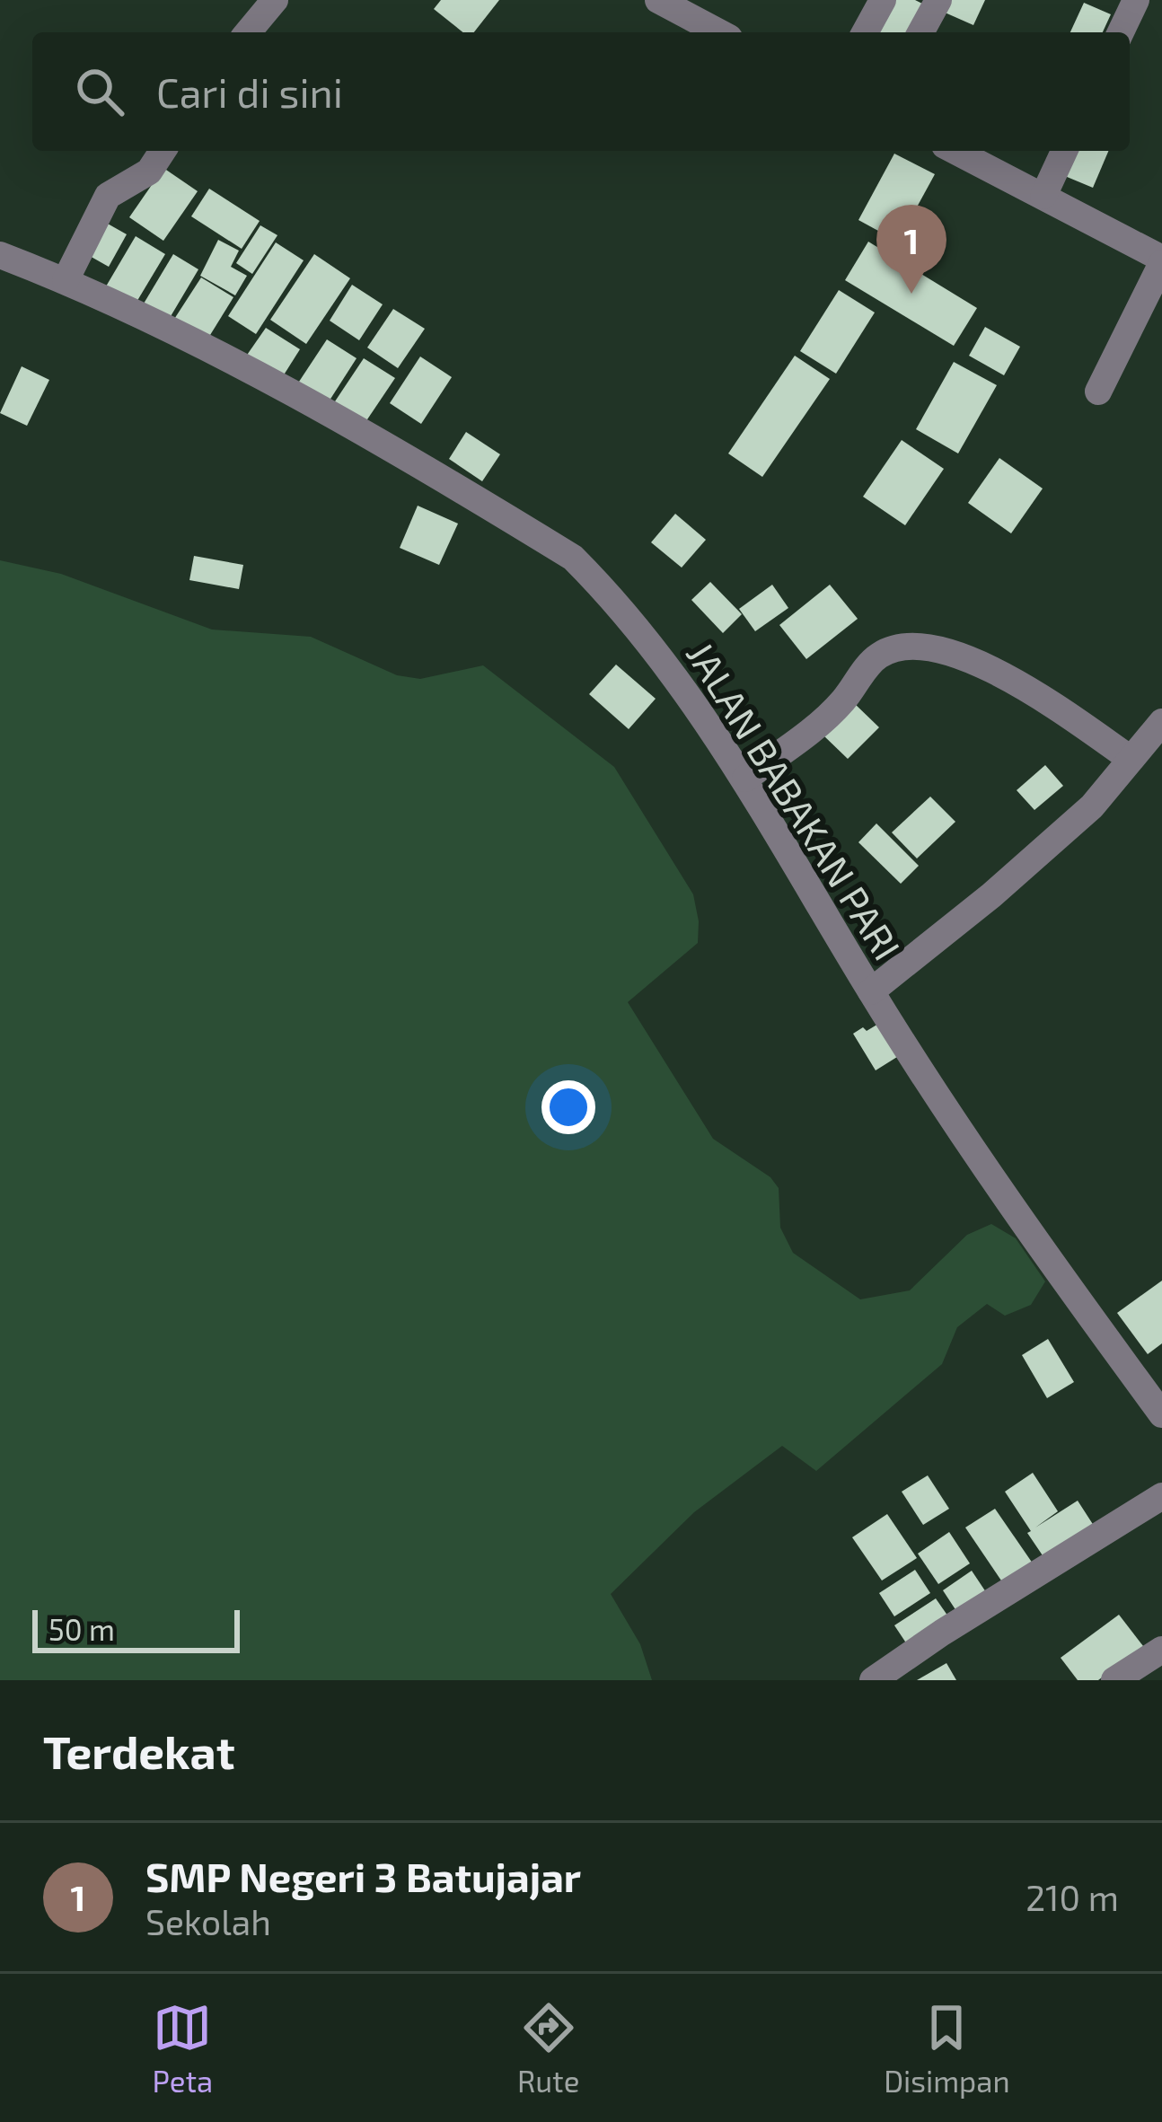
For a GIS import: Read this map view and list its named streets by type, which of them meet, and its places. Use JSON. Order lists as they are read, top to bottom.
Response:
{
  "streets": {
    "street": ["JALAN BABAKAN PARI"]
  },
  "scale_bar": "50 m",
  "page": {
    "search": "Cari di sini",
    "pins": "1",
    "scale": "50 m",
    "heading": "Terdekat",
    "list": [
      {
        "mark": "1",
        "name": "SMP Negeri 3 Batujajar",
        "note": "Sekolah",
        "value": "210 m"
      }
    ],
    "nav": ["Peta", "Rute", "Disimpan"]
  }
}
